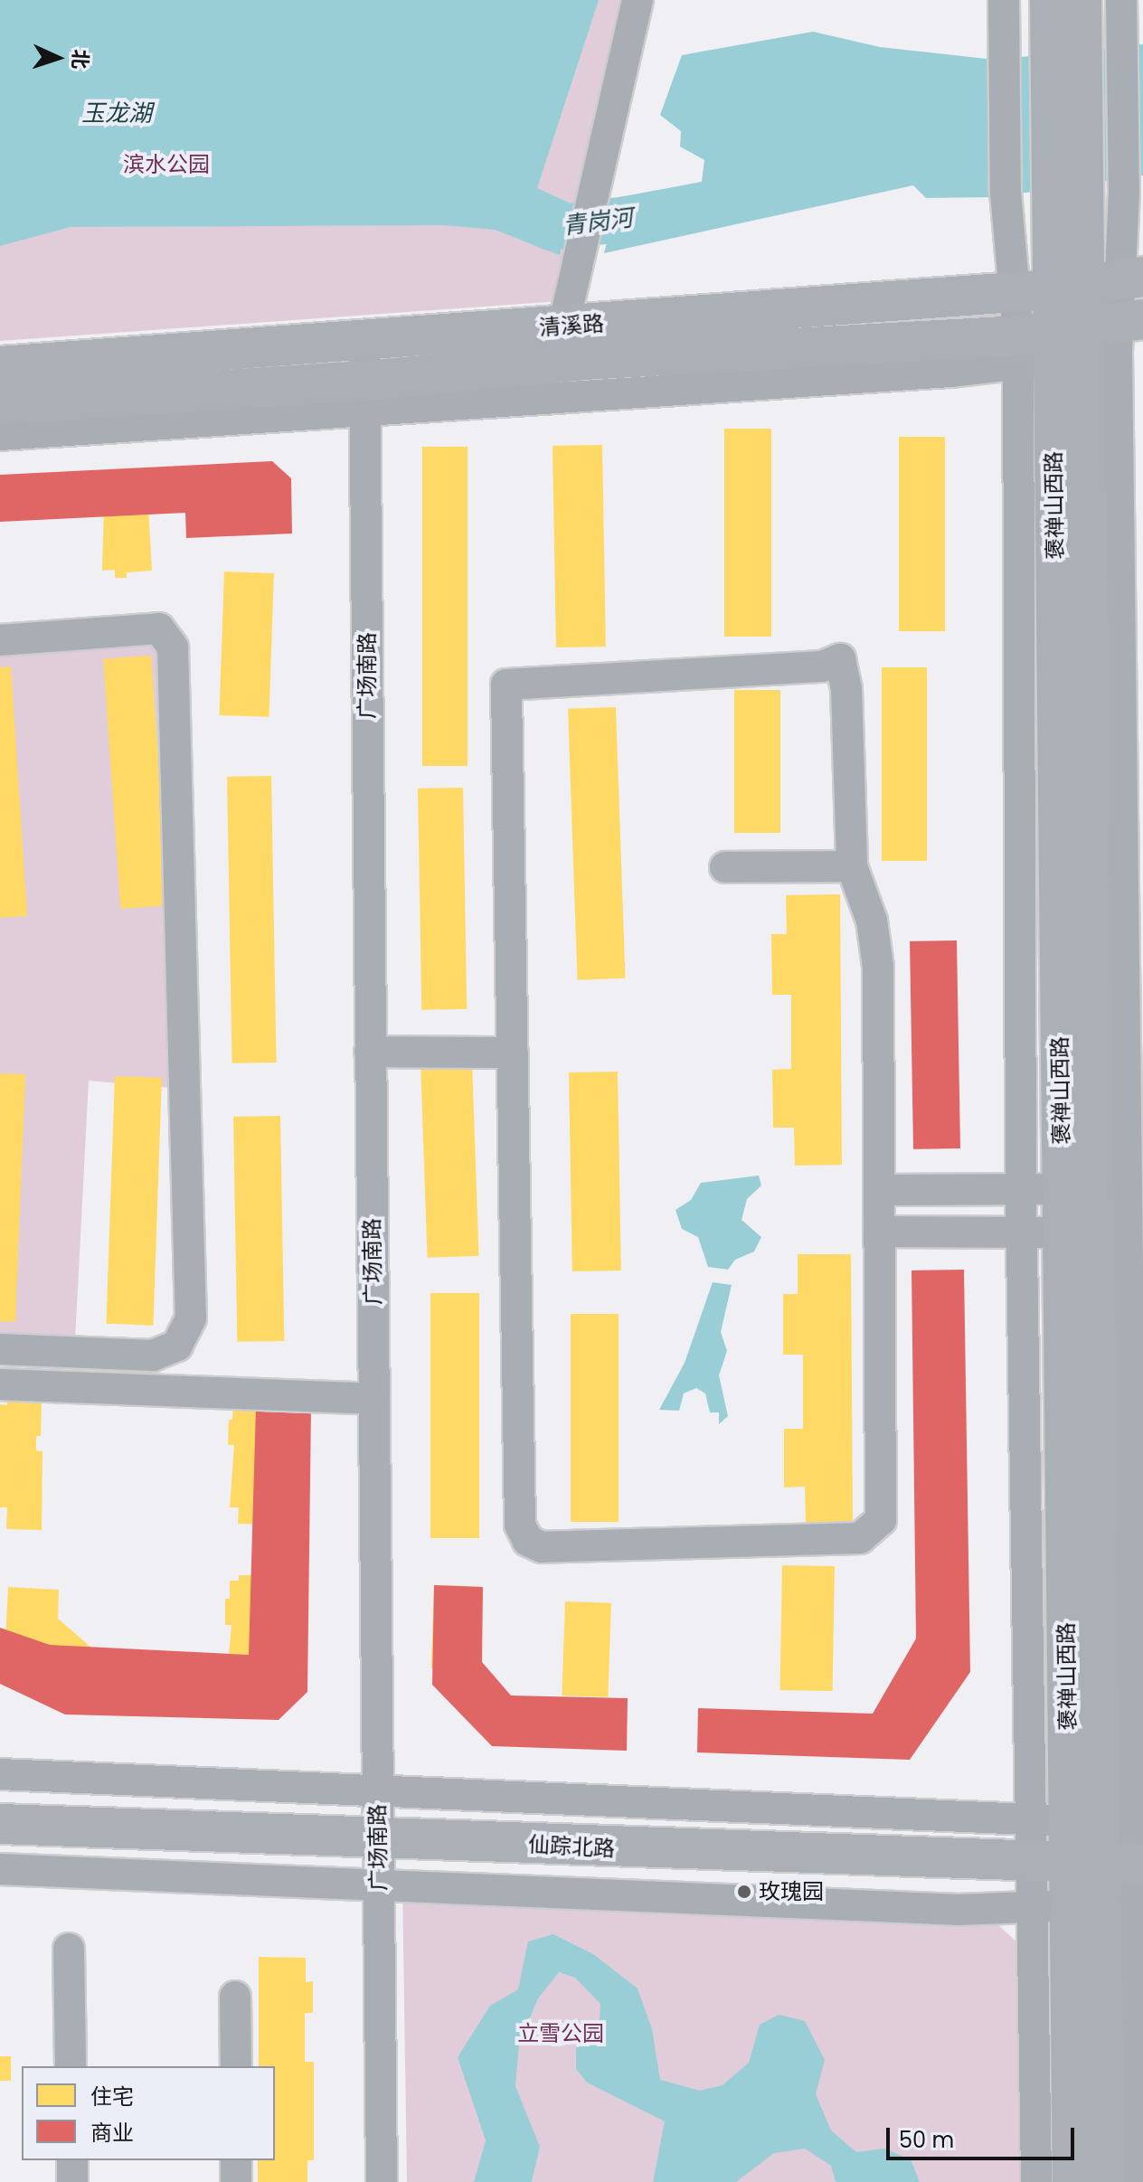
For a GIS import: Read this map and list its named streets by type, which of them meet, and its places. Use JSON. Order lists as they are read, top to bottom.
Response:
{
  "streets": {
    "main road": ["清溪路", "褒禅山西路", "仙踪北路"],
    "street": ["广场南路"]
  },
  "crossings": [
    ["清溪路", "褒禅山西路"],
    ["清溪路", "广场南路"],
    ["褒禅山西路", "仙踪北路"],
    ["广场南路", "仙踪北路"]
  ],
  "water": ["玉龙湖", "青岗河"],
  "parks": ["滨水公园", "立雪公园"],
  "places": ["玫瑰园"],
  "legend": ["住宅", "商业"],
  "scale_bar": "50 m",
  "north": "right"
}
